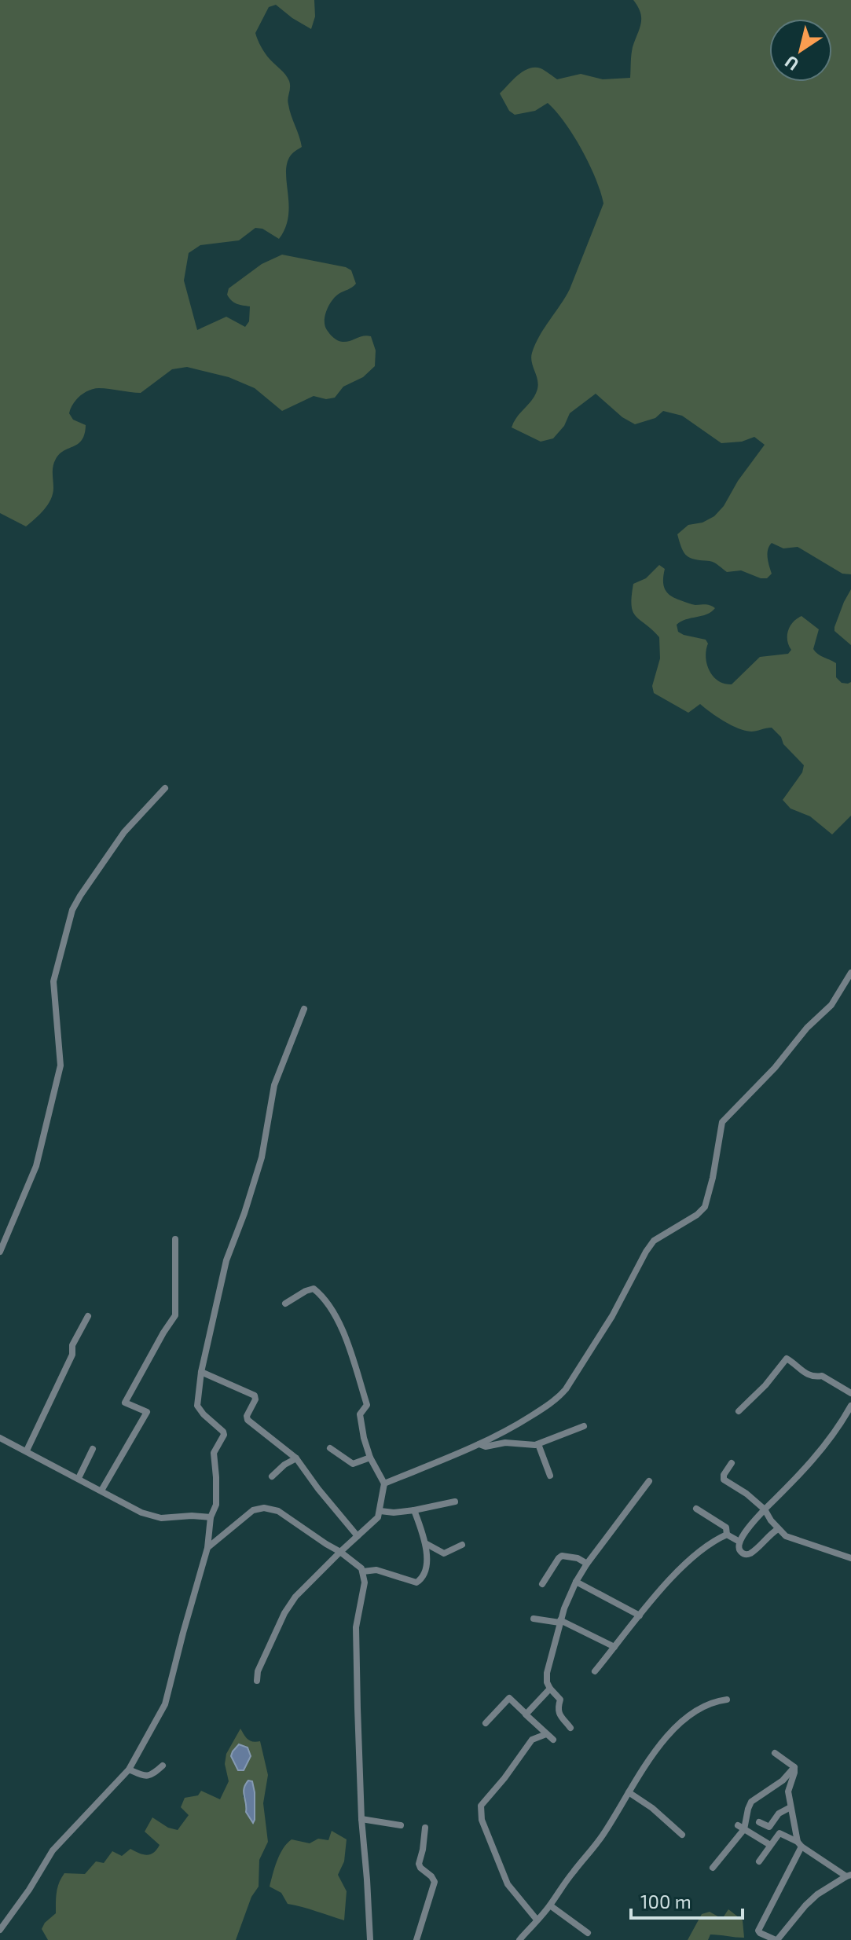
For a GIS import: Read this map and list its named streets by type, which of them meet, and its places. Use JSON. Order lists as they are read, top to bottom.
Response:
{
  "scale_bar": "100 m",
  "north": "bottom left"
}
